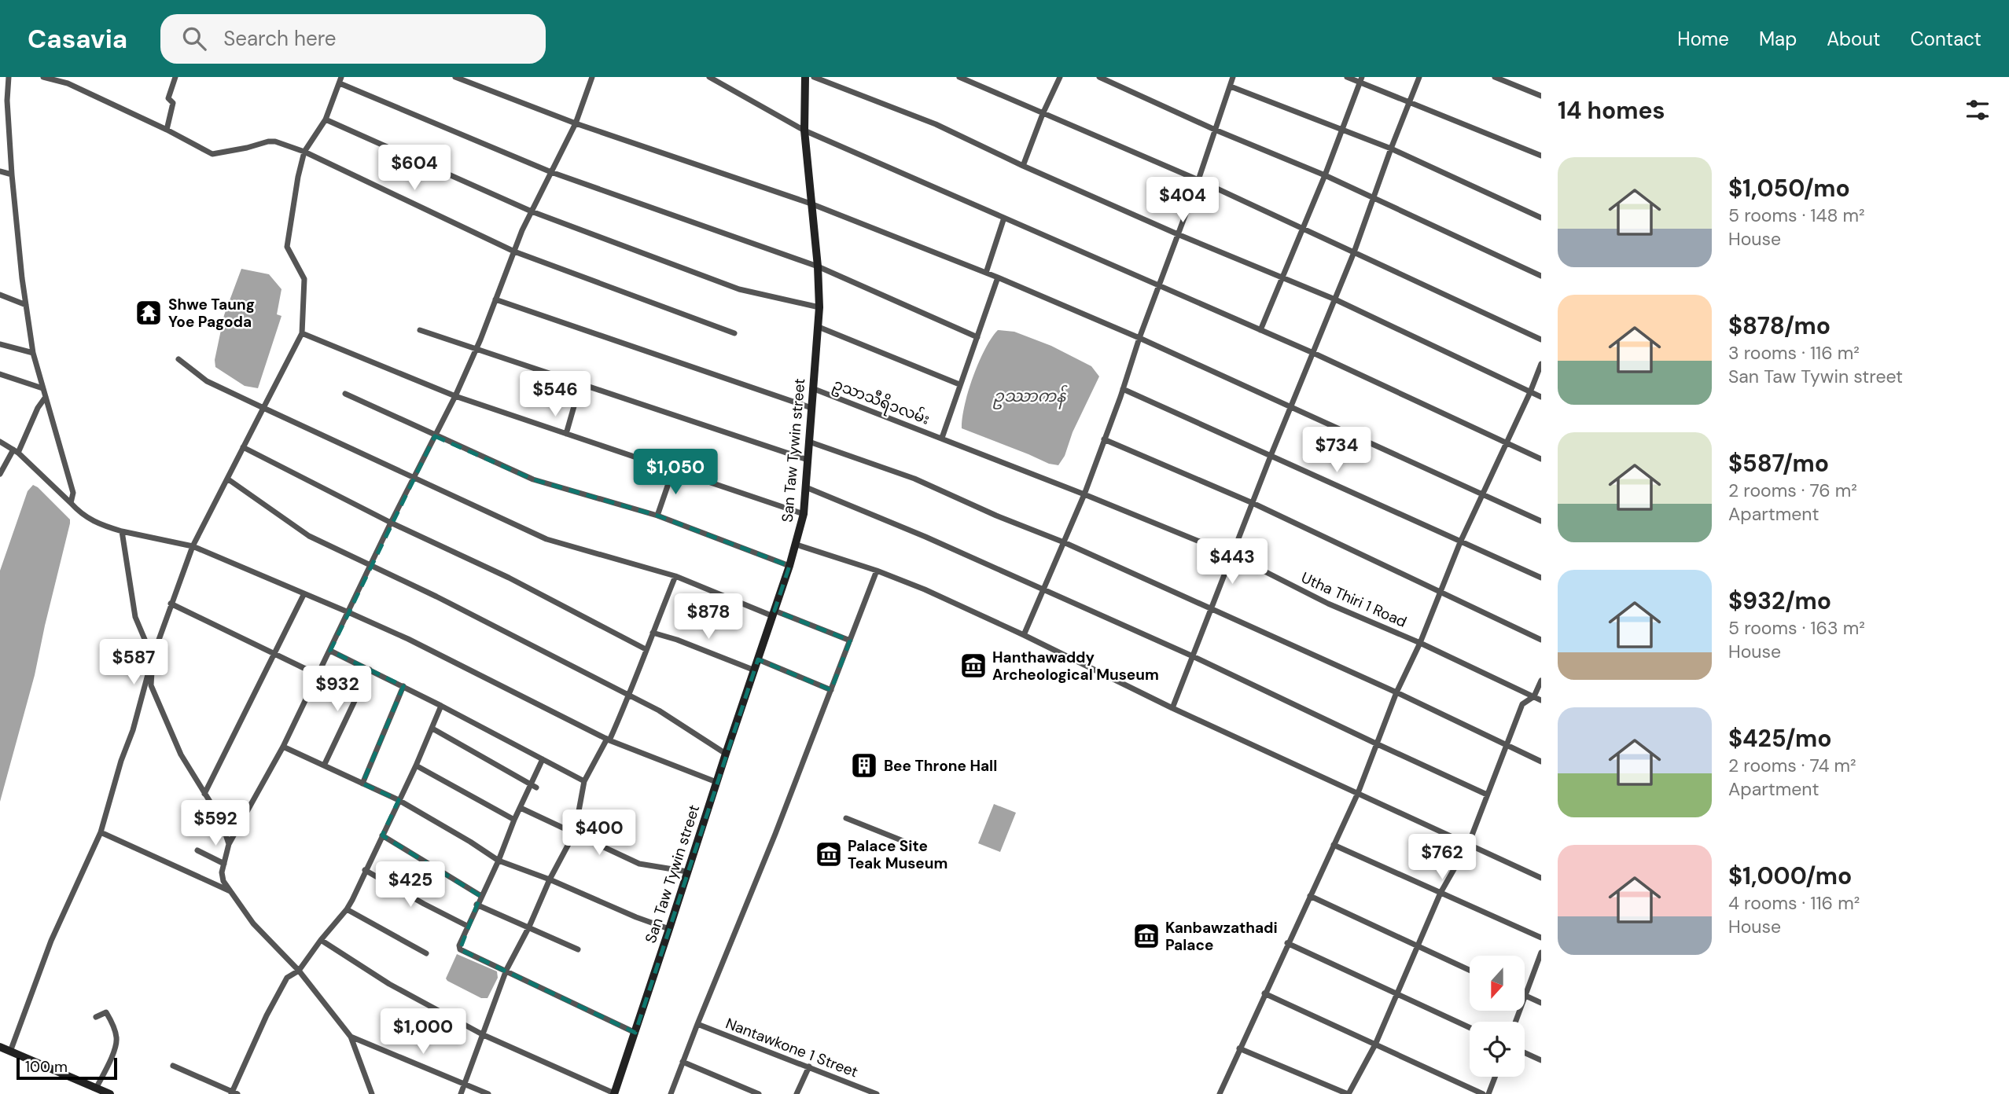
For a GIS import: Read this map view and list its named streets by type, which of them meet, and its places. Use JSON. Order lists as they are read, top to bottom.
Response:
{
  "streets": {
    "street": [
      "ဥသာသီရိ၁လမ်း",
      "San Taw Tywin street",
      "Utha Thiri 1 Road",
      "Nantawkone 1 Street"
    ]
  },
  "crossings": [
    ["ဥသာသီရိ၁လမ်း", "San Taw Tywin street"],
    ["ဥသာသီရိ၁လမ်း", "Utha Thiri 1 Road"]
  ],
  "water": ["ဥဿာကန်"],
  "places": {
    "temple": ["Shwe Taung Yoe Pagoda"],
    "museum": ["Hanthawaddy Archeological Museum", "Palace Site Teak Museum", "Kanbawzathadi Palace"],
    "building": ["Bee Throne Hall"]
  },
  "scale_bar": "100 m",
  "north": "bottom",
  "page": {
    "header": "Casavia",
    "search": "Search here",
    "nav": [
      "Home",
      "Map",
      "About",
      "Contact"
    ],
    "heading": "14 homes",
    "list": [
      {
        "name": "$1,050/mo",
        "note": "5 rooms · 148 m² · House"
      },
      {
        "name": "$878/mo",
        "note": "3 rooms · 116 m² · San Taw Tywin street"
      },
      {
        "name": "$587/mo",
        "note": "2 rooms · 76 m² · Apartment"
      },
      {
        "name": "$932/mo",
        "note": "5 rooms · 163 m² · House"
      },
      {
        "name": "$425/mo",
        "note": "2 rooms · 74 m² · Apartment"
      },
      {
        "name": "$1,000/mo",
        "note": "4 rooms · 116 m² · House"
      }
    ],
    "price": [
      "$604",
      "$404",
      "$546",
      "$734",
      "$1,050",
      "$443",
      "$878",
      "$587",
      "$932",
      "$592",
      "$400",
      "$762",
      "$425",
      "$1,000"
    ],
    "scale": "100 m"
  }
}
